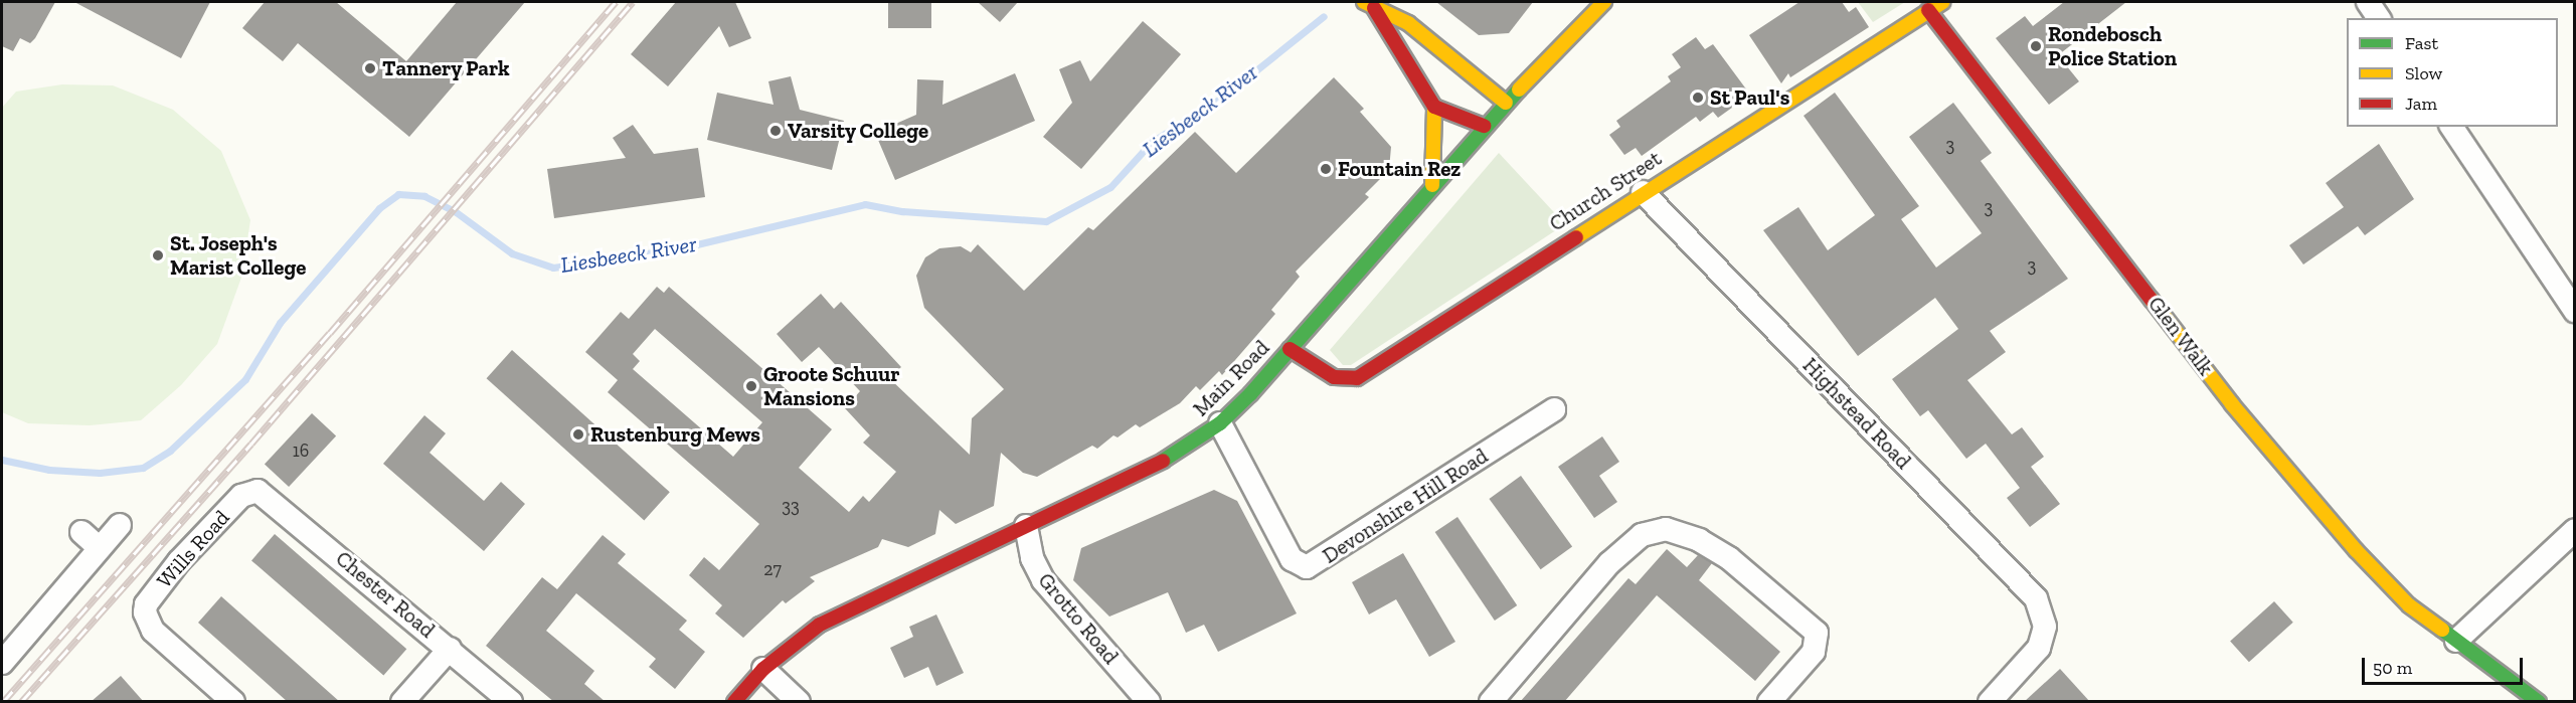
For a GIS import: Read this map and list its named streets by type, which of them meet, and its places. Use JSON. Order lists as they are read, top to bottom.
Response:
{
  "streets": {
    "street": [
      "Church Street",
      "Glen Walk",
      "Main Road",
      "Highstead Road",
      "Devonshire Hill Road",
      "Wills Road",
      "Chester Road",
      "Grotto Road"
    ]
  },
  "crossings": [
    ["Church Street", "Glen Walk"],
    ["Church Street", "Main Road"],
    ["Church Street", "Highstead Road"],
    ["Main Road", "Devonshire Hill Road"],
    ["Main Road", "Grotto Road"],
    ["Wills Road", "Chester Road"]
  ],
  "water": ["Liesbeeck River"],
  "places": [
    "Rondebosch Police Station",
    "Tannery Park",
    "St Paul's",
    "Varsity College",
    "Fountain Rez",
    "St. Joseph's Marist College",
    "Groote Schuur Mansions",
    "Rustenburg Mews"
  ],
  "house_numbers": [
    "3",
    "3",
    "3",
    "16",
    "33",
    "27"
  ],
  "legend": ["Fast", "Slow", "Jam"],
  "scale_bar": "50 m"
}
